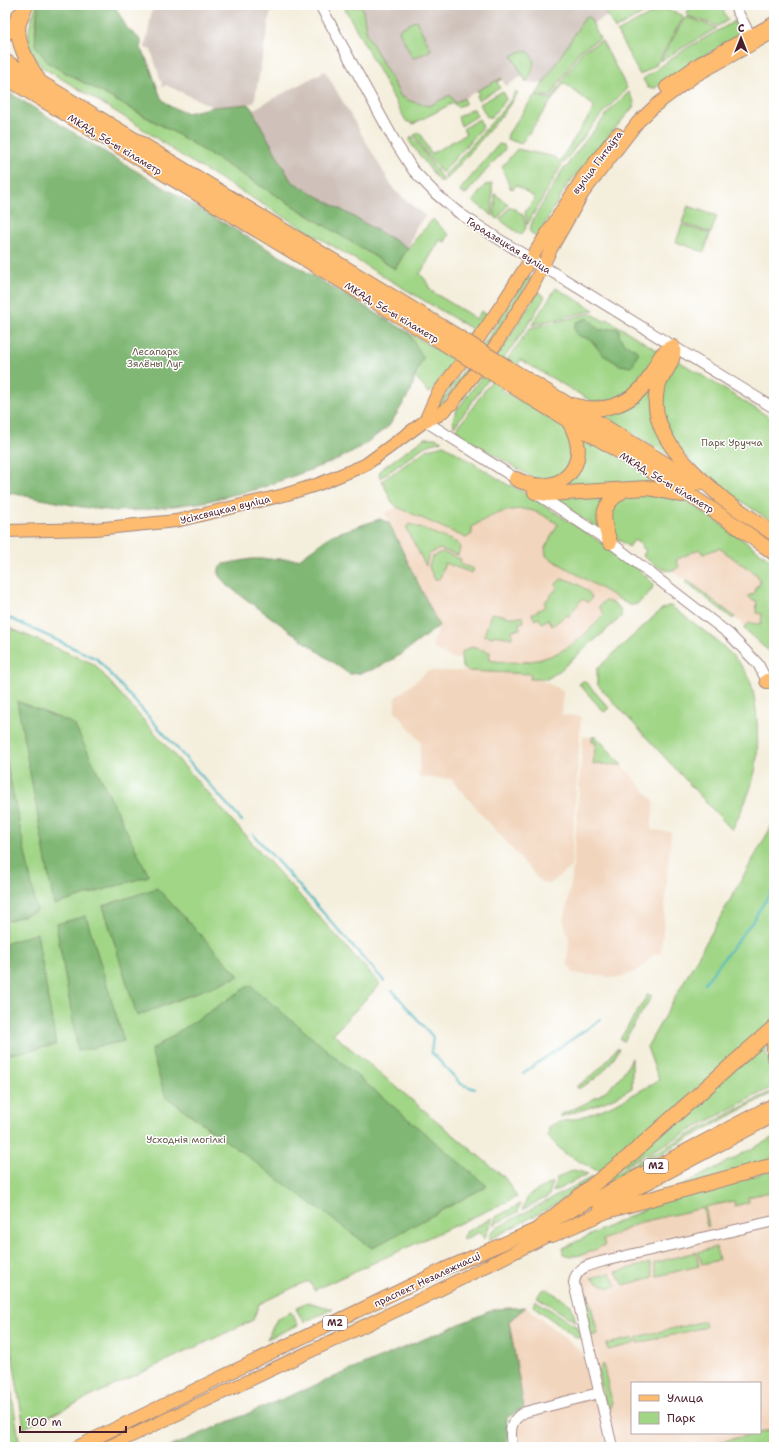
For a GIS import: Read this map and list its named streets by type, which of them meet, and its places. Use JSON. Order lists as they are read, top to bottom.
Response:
{
  "streets": {
    "highway": ["МКАД, 56-ы кіламетр"],
    "main road": [
      "вуліца Гінтаўта",
      "Усіхсвяцкая вуліца",
      "М2",
      "праспект Незалежнасці"
    ],
    "street": ["Гарадзецкая вуліца"]
  },
  "crossings": [
    ["вуліца Гінтаўта", "Гарадзецкая вуліца"],
    ["вуліца Гінтаўта", "Усіхсвяцкая вуліца"]
  ],
  "parks": ["Лесапарк Зялёны Луг", "Парк Уручча", "Усходнія могілкі"],
  "legend": ["Улица", "Парк"],
  "scale_bar": "100 m",
  "north": "top"
}
